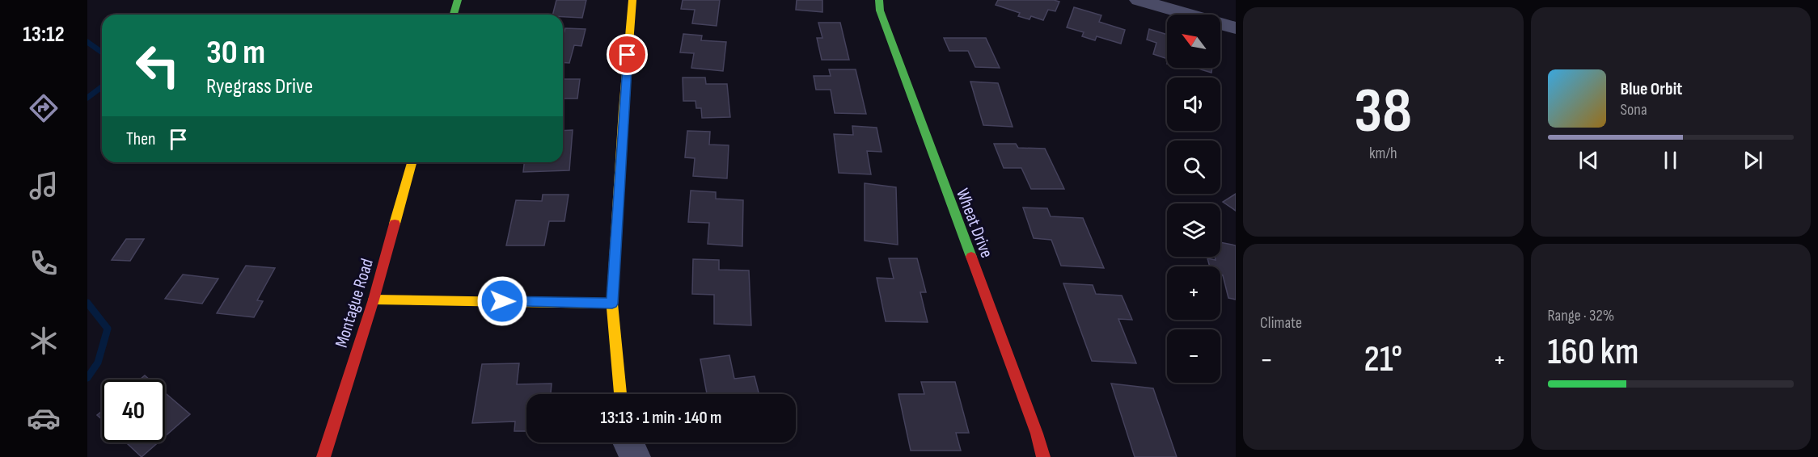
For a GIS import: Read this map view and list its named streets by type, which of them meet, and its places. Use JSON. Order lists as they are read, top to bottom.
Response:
{
  "streets": {
    "street": ["Wheat Drive", "Montague Road"]
  },
  "north": "top left",
  "page": {
    "tabs": "13:12",
    "tile": [
      ["38", "km/h"],
      "Climate",
      ["Range · 32%", "160 km"]
    ],
    "map_buttons": ["+", "−"],
    "turn": ["30 m", "Ryegrass Drive"],
    "song": ["Blue Orbit", "Sona"],
    "then": "Then",
    "heat": ["−", "21°", "+"],
    "limit": "40",
    "trip": "13:13 · 1 min · 140 m"
  }
}
